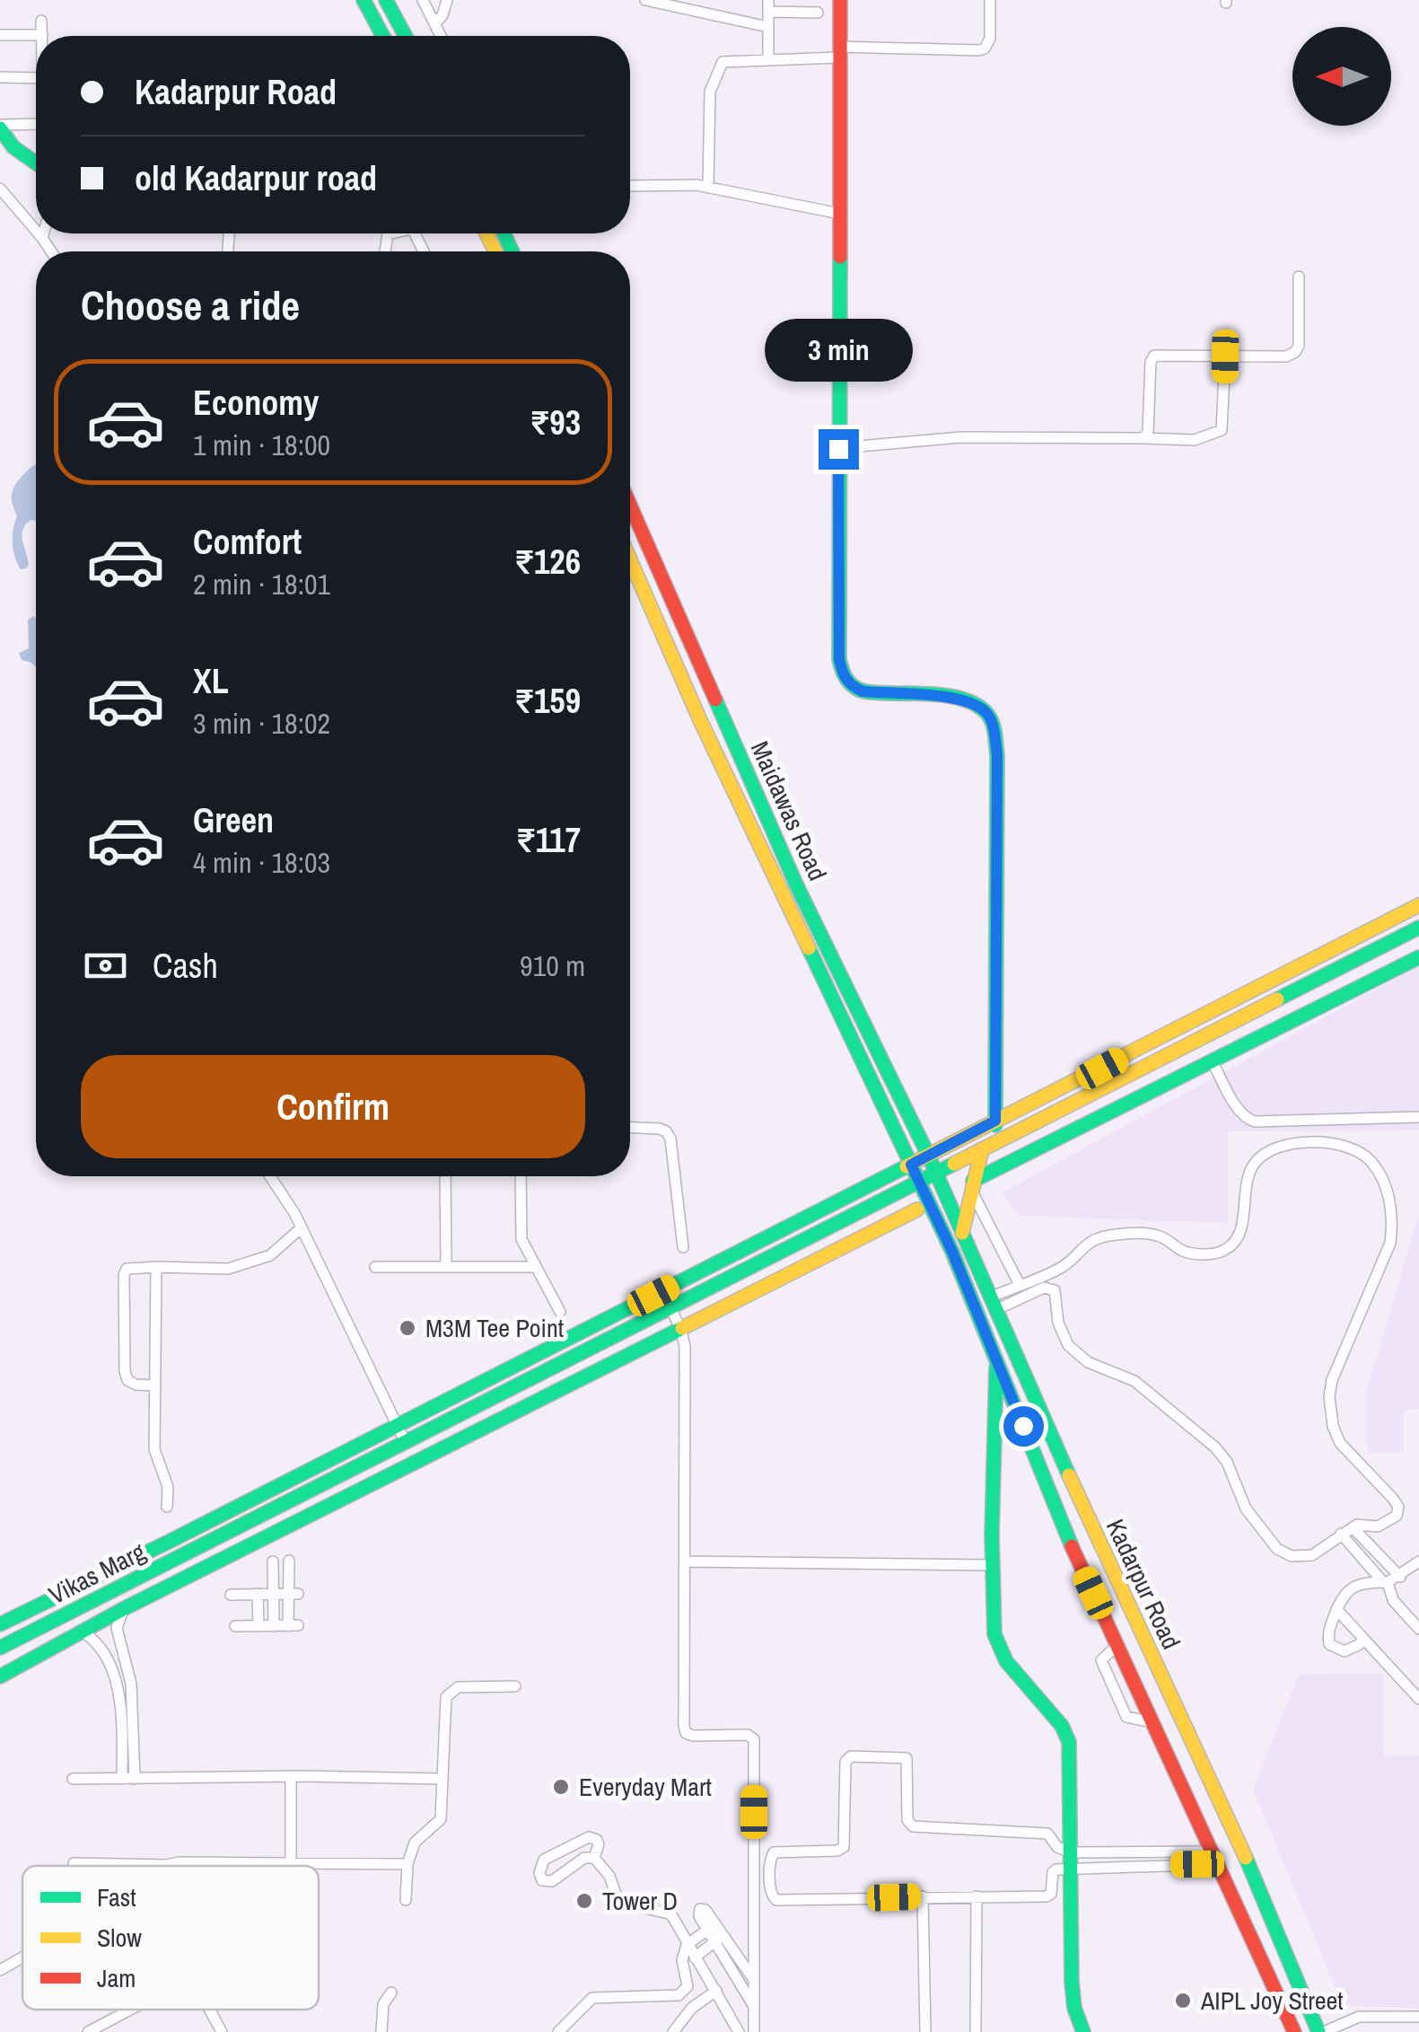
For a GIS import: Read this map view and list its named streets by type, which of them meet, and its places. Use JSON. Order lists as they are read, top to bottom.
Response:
{
  "streets": {
    "street": ["Maidawas Road", "Vikas Marg", "Kadarpur Road"]
  },
  "crossings": [
    ["Maidawas Road", "Kadarpur Road"],
    ["Vikas Marg", "Kadarpur Road"]
  ],
  "places": [
    "M3M Tee Point",
    "Everyday Mart",
    "Tower D",
    "AIPL Joy Street"
  ],
  "legend": ["Fast", "Slow", "Jam"],
  "north": "left",
  "page": {
    "banner": ["Kadarpur Road", "old Kadarpur road"],
    "heading": "Choose a ride",
    "bubble": "3 min",
    "list": [
      {
        "name": "Economy",
        "note": "1 min · 18:00",
        "value": "₹93"
      },
      {
        "name": "Comfort",
        "note": "2 min · 18:01",
        "value": "₹126"
      },
      {
        "name": "XL",
        "note": "3 min · 18:02",
        "value": "₹159"
      },
      {
        "name": "Green",
        "note": "4 min · 18:03",
        "value": "₹117"
      }
    ],
    "pay": ["Cash", "910 m"],
    "buttons": "Confirm"
  }
}
